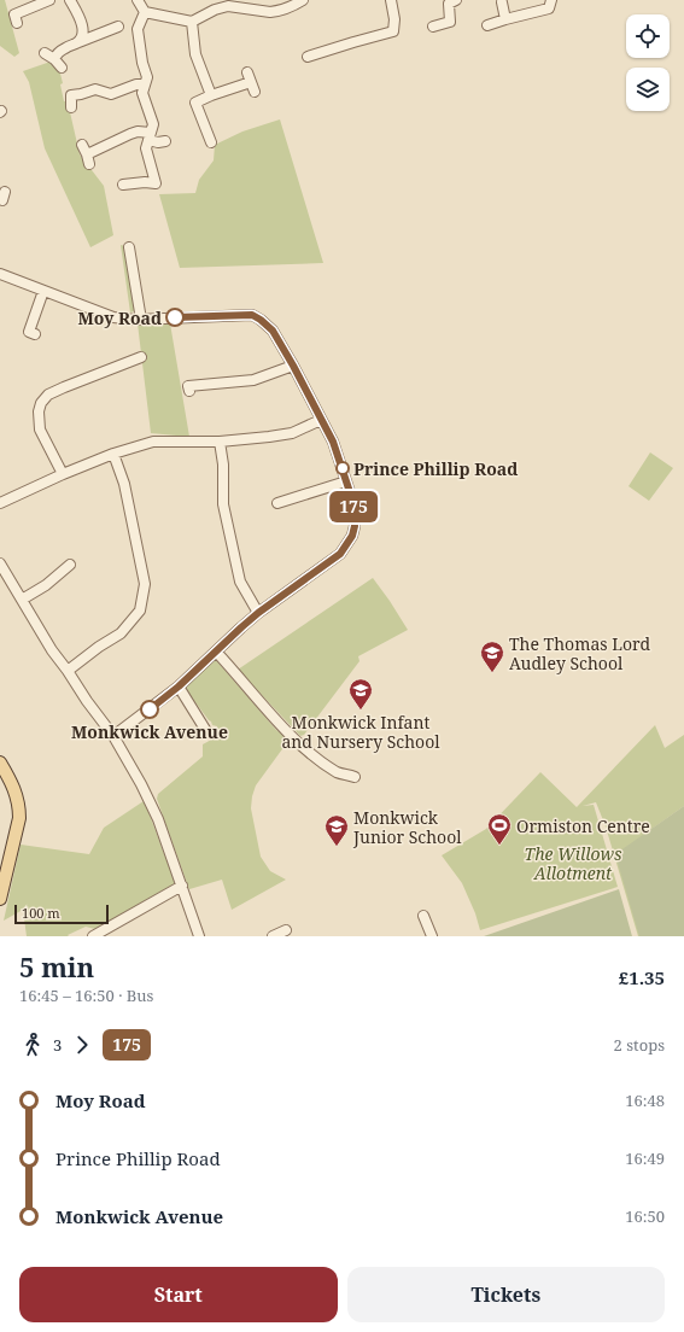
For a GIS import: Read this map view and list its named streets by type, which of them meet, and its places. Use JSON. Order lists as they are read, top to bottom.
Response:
{
  "parks": ["The Willows Allotment"],
  "places": {
    "other": ["Moy Road", "Prince Phillip Road", "Monkwick Avenue"],
    "school or university": ["The Thomas Lord Audley School", "Monkwick Infant and Nursery School", "Monkwick Junior School"],
    "sports": ["Ormiston Centre"]
  },
  "lines": ["bus line 175"],
  "scale_bar": "100 m",
  "page": {
    "on_map": "175",
    "scale": "100 m",
    "heading": ["5 min", "16:45 – 16:50 · Bus", "£1.35"],
    "legs": ["3", "175", "2 stops"],
    "list": [
      {
        "name": "Moy Road",
        "value": "16:48"
      },
      {
        "name": "Prince Phillip Road",
        "value": "16:49"
      },
      {
        "name": "Monkwick Avenue",
        "value": "16:50"
      }
    ],
    "buttons": ["Start", "Tickets"]
  }
}
